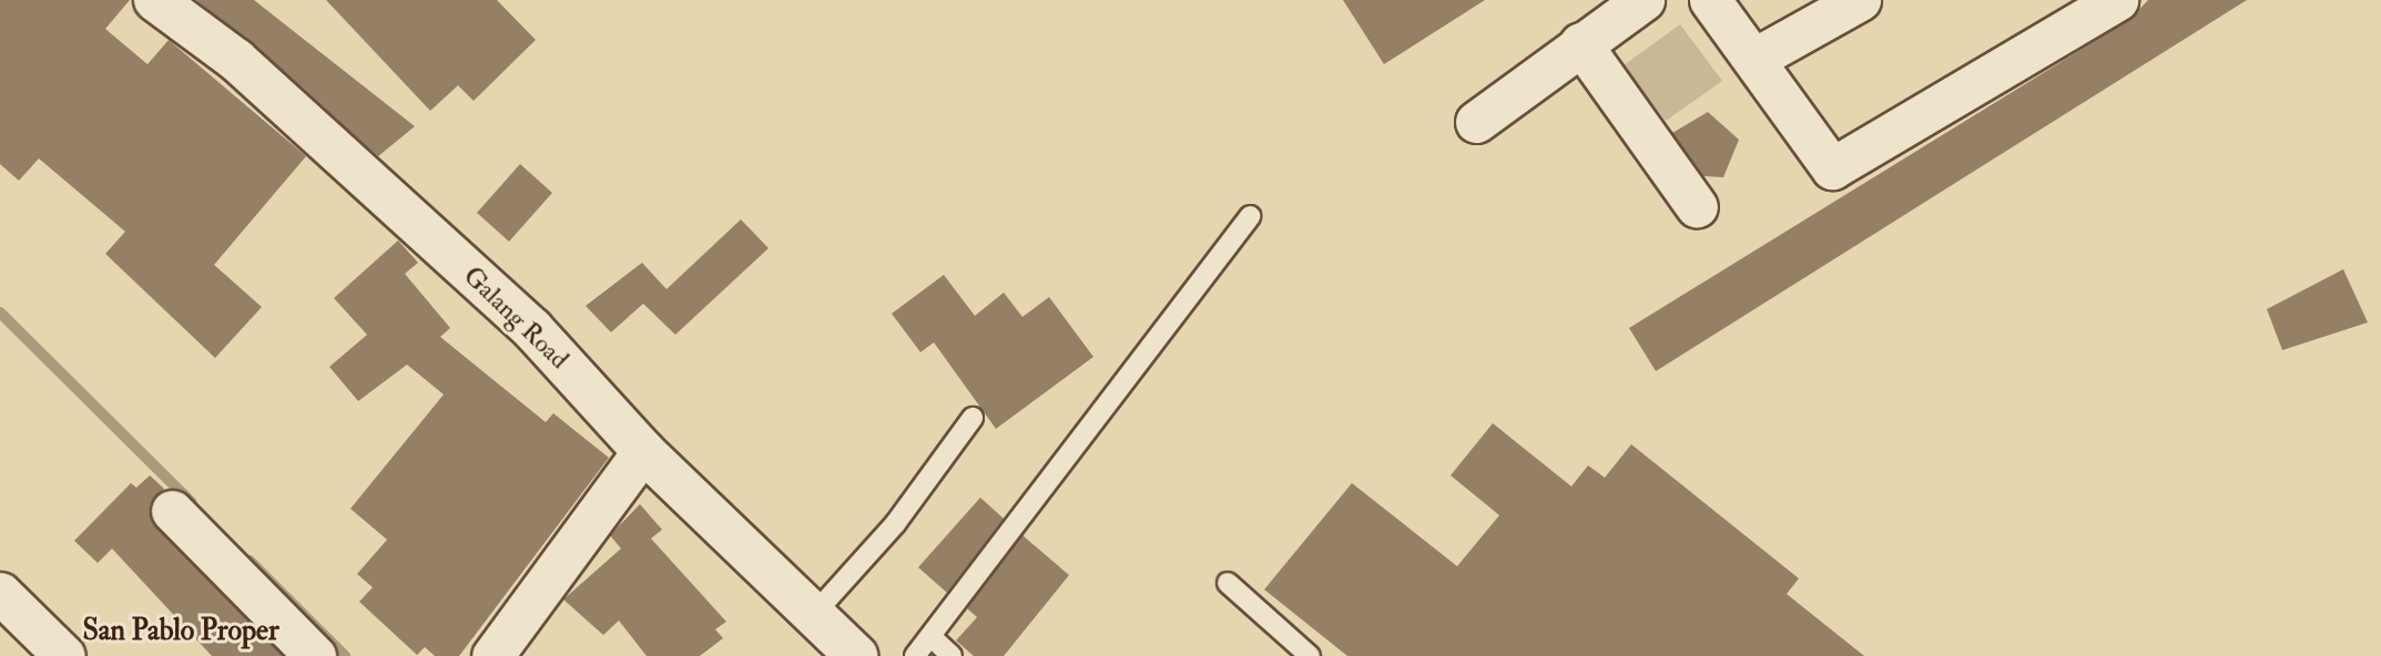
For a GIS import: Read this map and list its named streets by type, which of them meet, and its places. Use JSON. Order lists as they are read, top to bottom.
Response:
{
  "streets": {
    "street": ["Galang Road"]
  },
  "districts": ["San Pablo Proper"]
}
